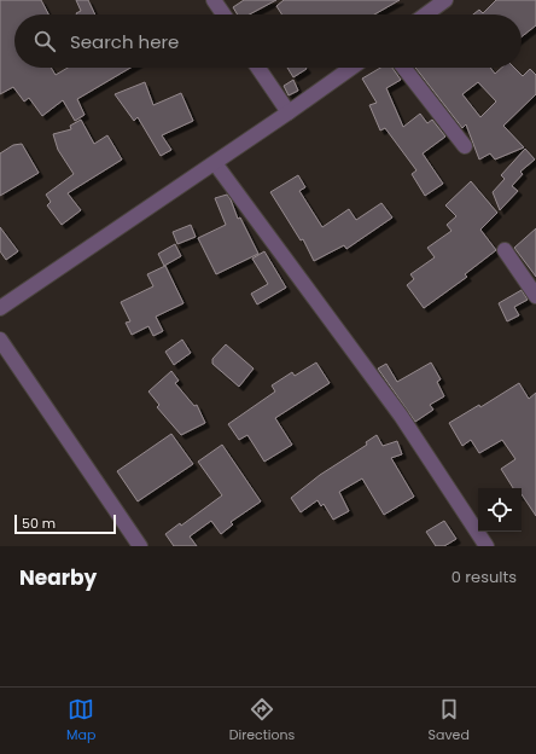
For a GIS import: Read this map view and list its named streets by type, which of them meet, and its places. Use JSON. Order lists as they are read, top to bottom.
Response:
{
  "scale_bar": "50 m",
  "page": {
    "search": "Search here",
    "scale": "50 m",
    "heading": ["Nearby", "0 results"],
    "nav": ["Map", "Directions", "Saved"]
  }
}
